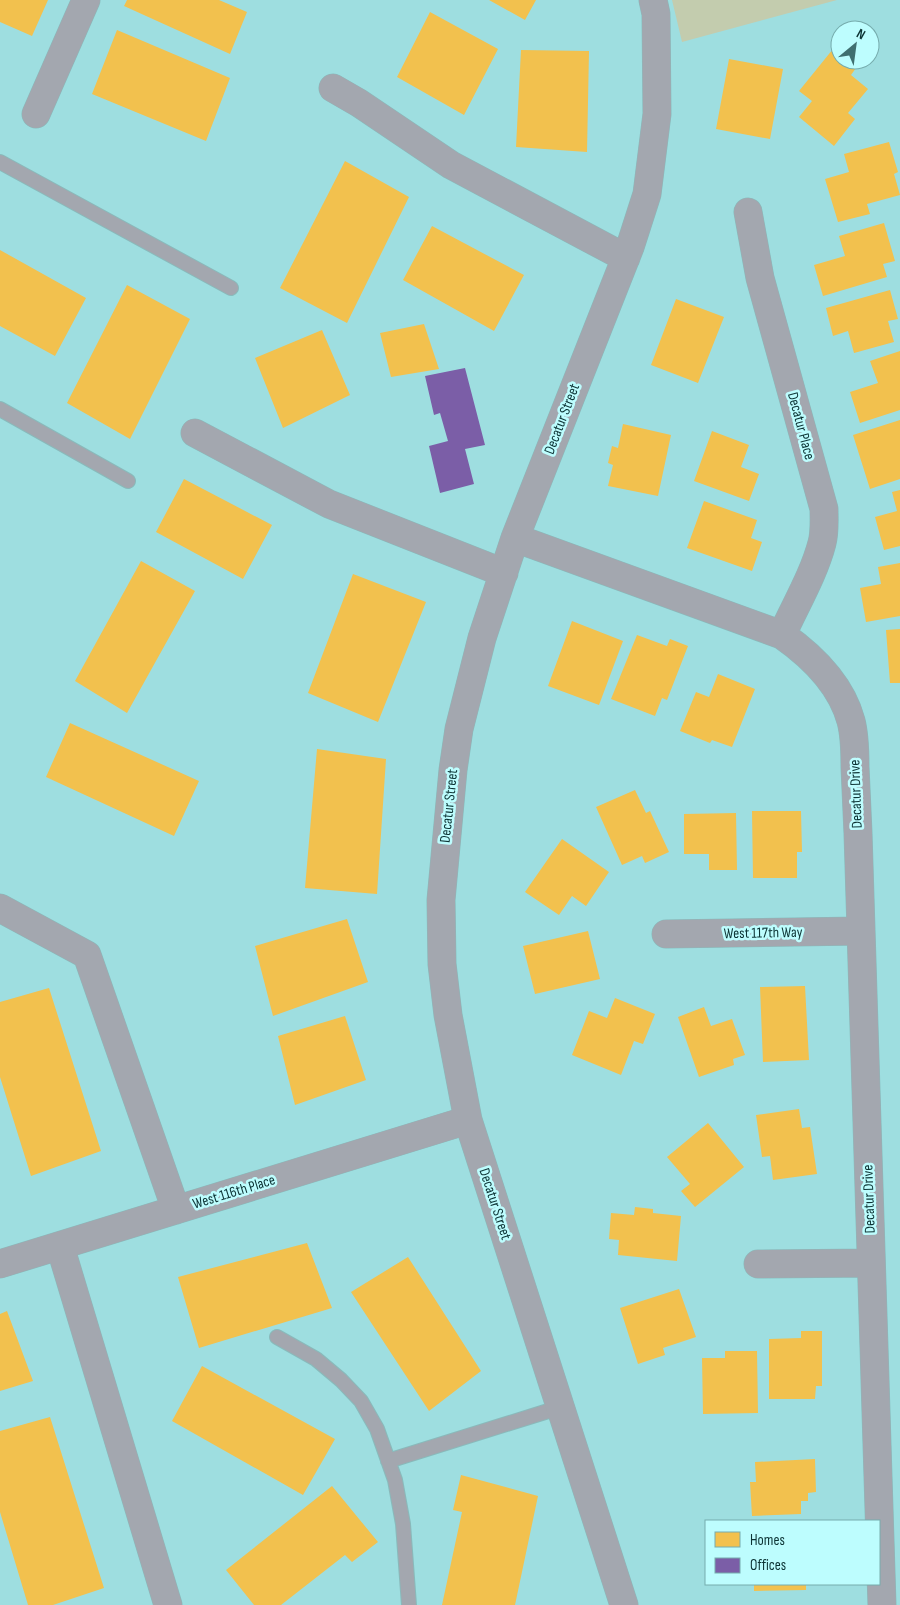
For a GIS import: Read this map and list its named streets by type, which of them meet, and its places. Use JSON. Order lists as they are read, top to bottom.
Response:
{
  "streets": {
    "street": [
      "Decatur Street",
      "Decatur Place",
      "Decatur Drive",
      "West 117th Way",
      "West 116th Place"
    ]
  },
  "crossings": [
    ["Decatur Street", "Decatur Drive"],
    ["Decatur Street", "West 116th Place"],
    ["Decatur Place", "Decatur Drive"],
    ["Decatur Drive", "West 117th Way"]
  ],
  "legend": ["Homes", "Offices"],
  "north": "top right"
}
